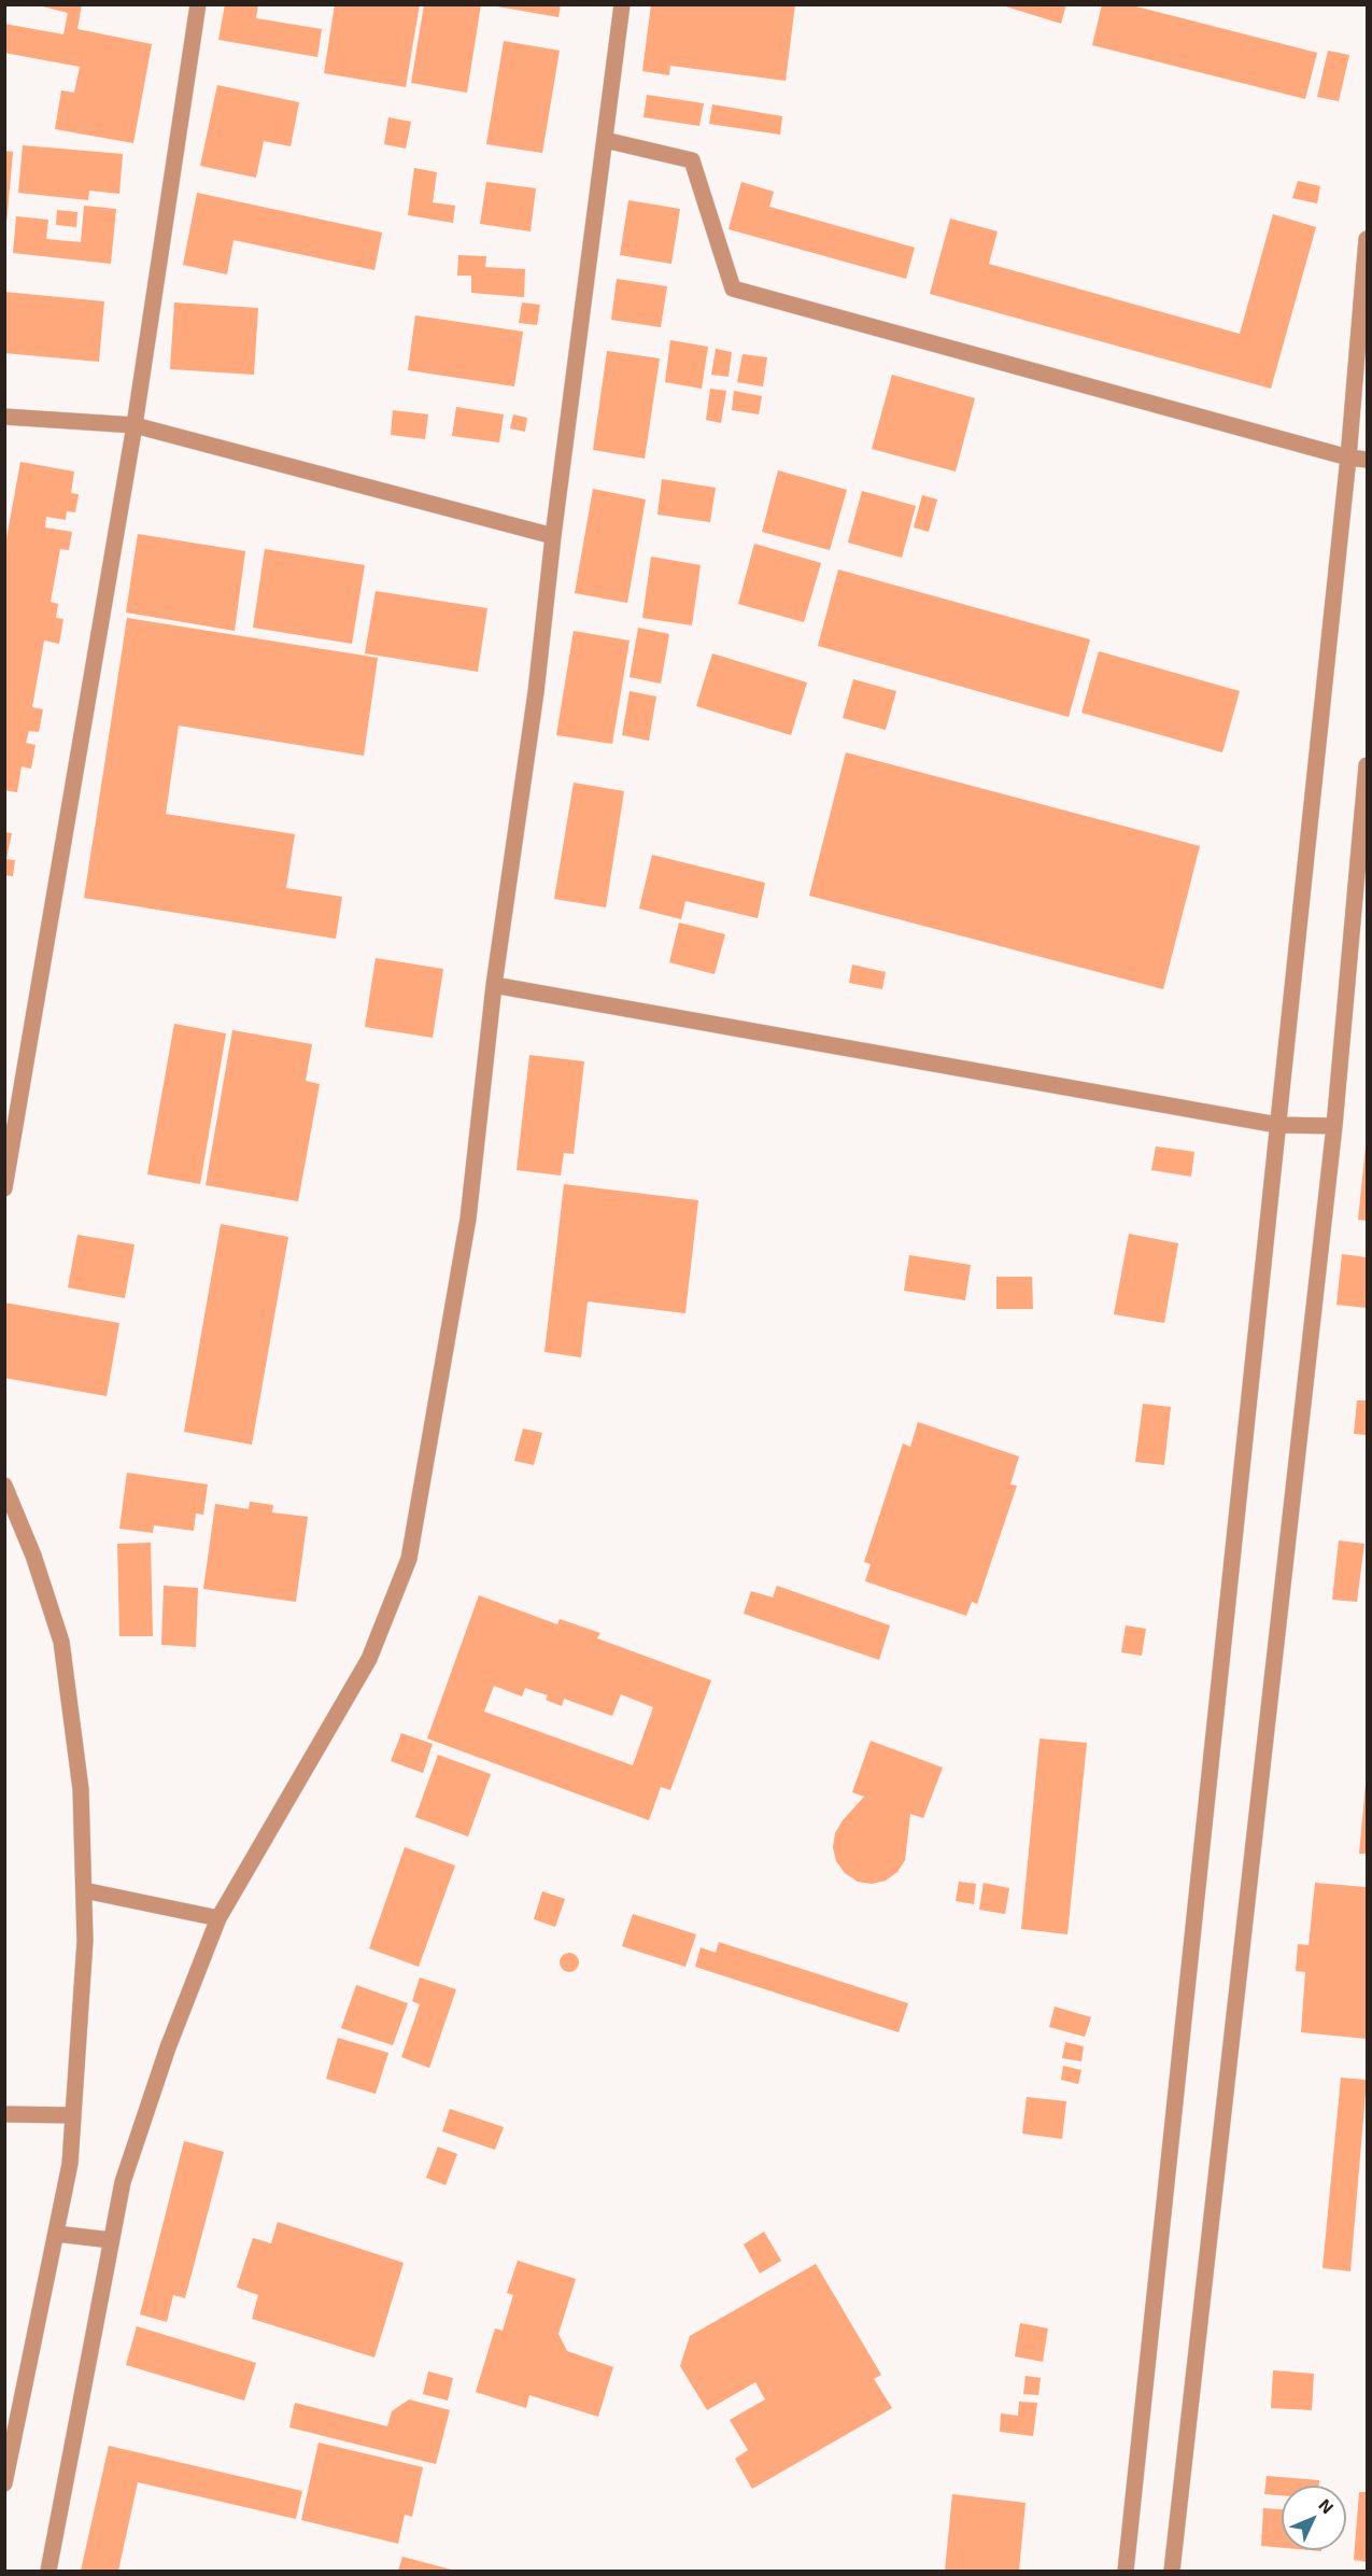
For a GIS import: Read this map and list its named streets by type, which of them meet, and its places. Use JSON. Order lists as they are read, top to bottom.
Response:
{
  "north": "top right"
}
